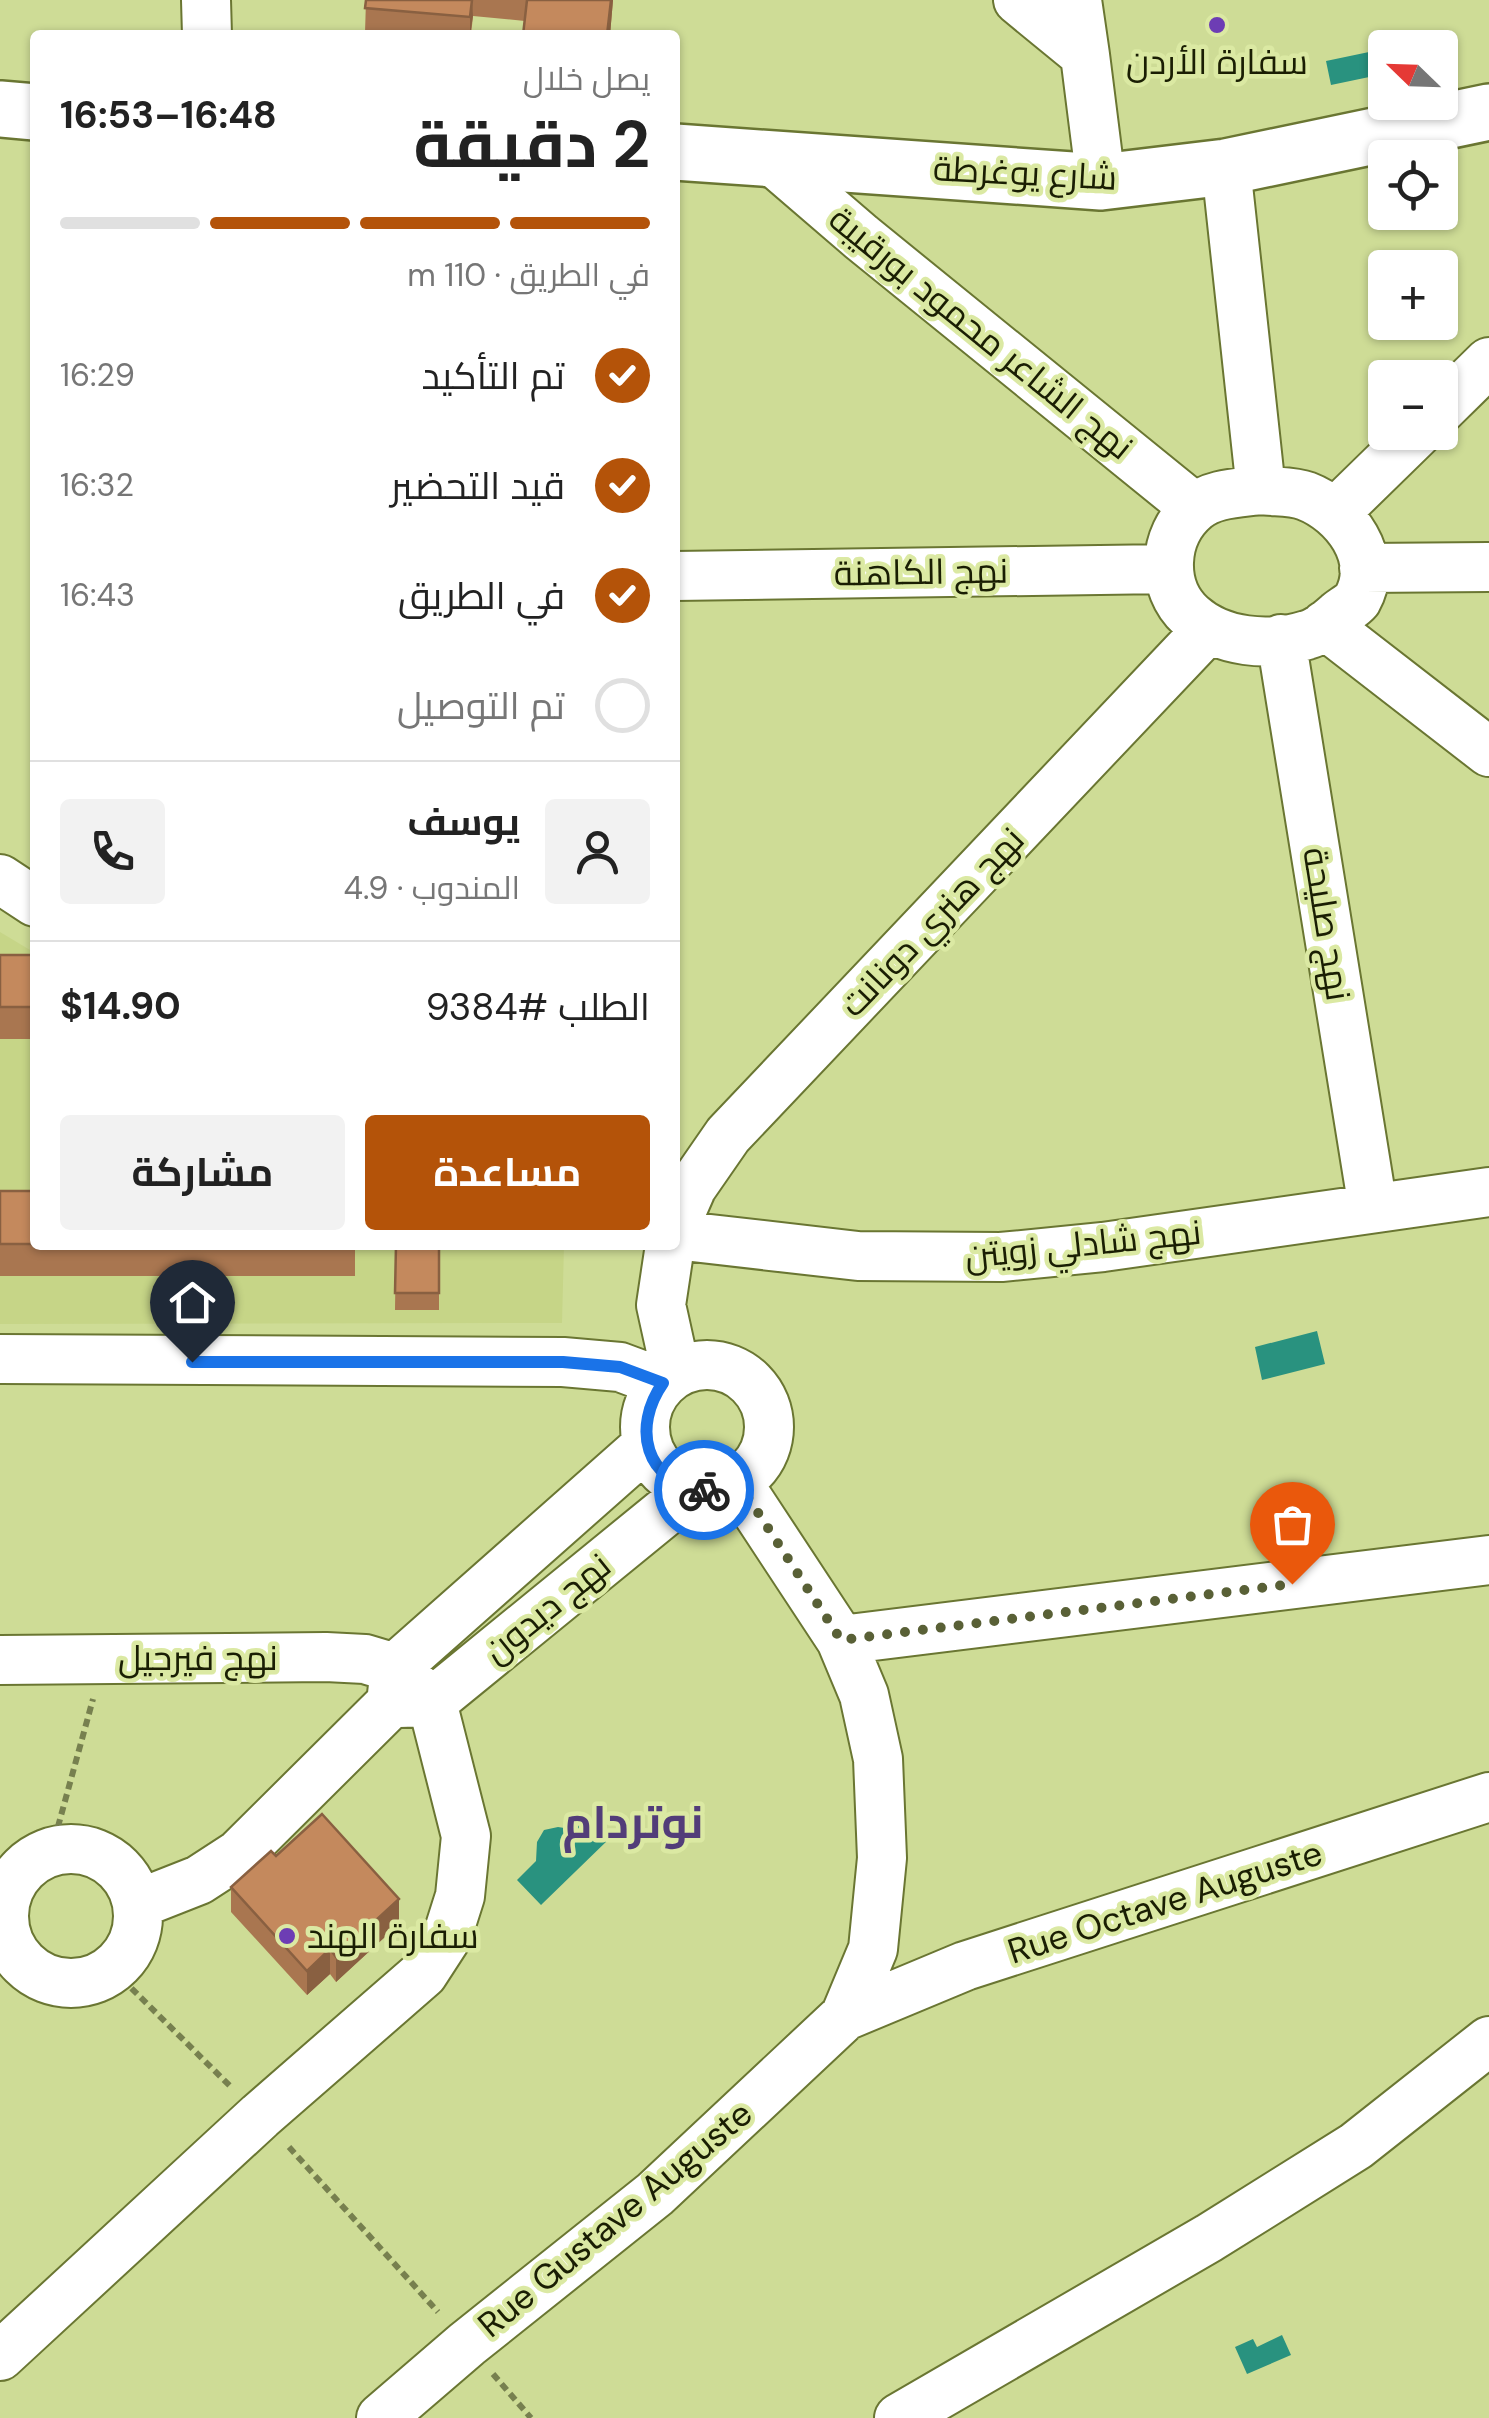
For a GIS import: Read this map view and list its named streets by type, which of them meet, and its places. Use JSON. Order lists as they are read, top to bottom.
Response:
{
  "streets": {
    "main road": ["شارع يوغرطة"],
    "street": [
      "نهج الشاعر محمود بورقيبة",
      "نهج الكاهنة",
      "نهج هنري دونانت",
      "نهج صليحة",
      "نهج شادلي زويتن",
      "نهج ديدون",
      "نهج فيرجيل",
      "Rue Octave Auguste",
      "Rue Gustave Auguste"
    ]
  },
  "crossings": [
    ["شارع يوغرطة", "نهج الشاعر محمود بورقيبة"],
    ["نهج الشاعر محمود بورقيبة", "نهج الكاهنة"],
    ["نهج الشاعر محمود بورقيبة", "نهج هنري دونانت"],
    ["نهج الشاعر محمود بورقيبة", "نهج صليحة"],
    ["نهج الكاهنة", "نهج هنري دونانت"],
    ["نهج الكاهنة", "نهج صليحة"],
    ["نهج هنري دونانت", "نهج صليحة"],
    ["نهج صليحة", "نهج شادلي زويتن"],
    ["نهج ديدون", "نهج فيرجيل"],
    ["Rue Octave Auguste", "Rue Gustave Auguste"]
  ],
  "districts": ["نوتردام"],
  "places": ["سفارة الأردن", "سفارة الهند"],
  "north": "top left",
  "page": {
    "map_buttons": ["+", "−"],
    "heading": ["2 دقيقة", "يصل خلال", "16:48–16:53"],
    "panel": [
      "يوسف",
      "المندوب · 4.9",
      "الطلب #9384",
      "$14.90"
    ],
    "bar": "في الطريق · 110 m",
    "list": [
      ["تم التأكيد", "16:29"],
      ["قيد التحضير", "16:32"],
      ["في الطريق", "16:43"],
      "تم التوصيل"
    ],
    "buttons": ["مساعدة", "مشاركة"]
  }
}
